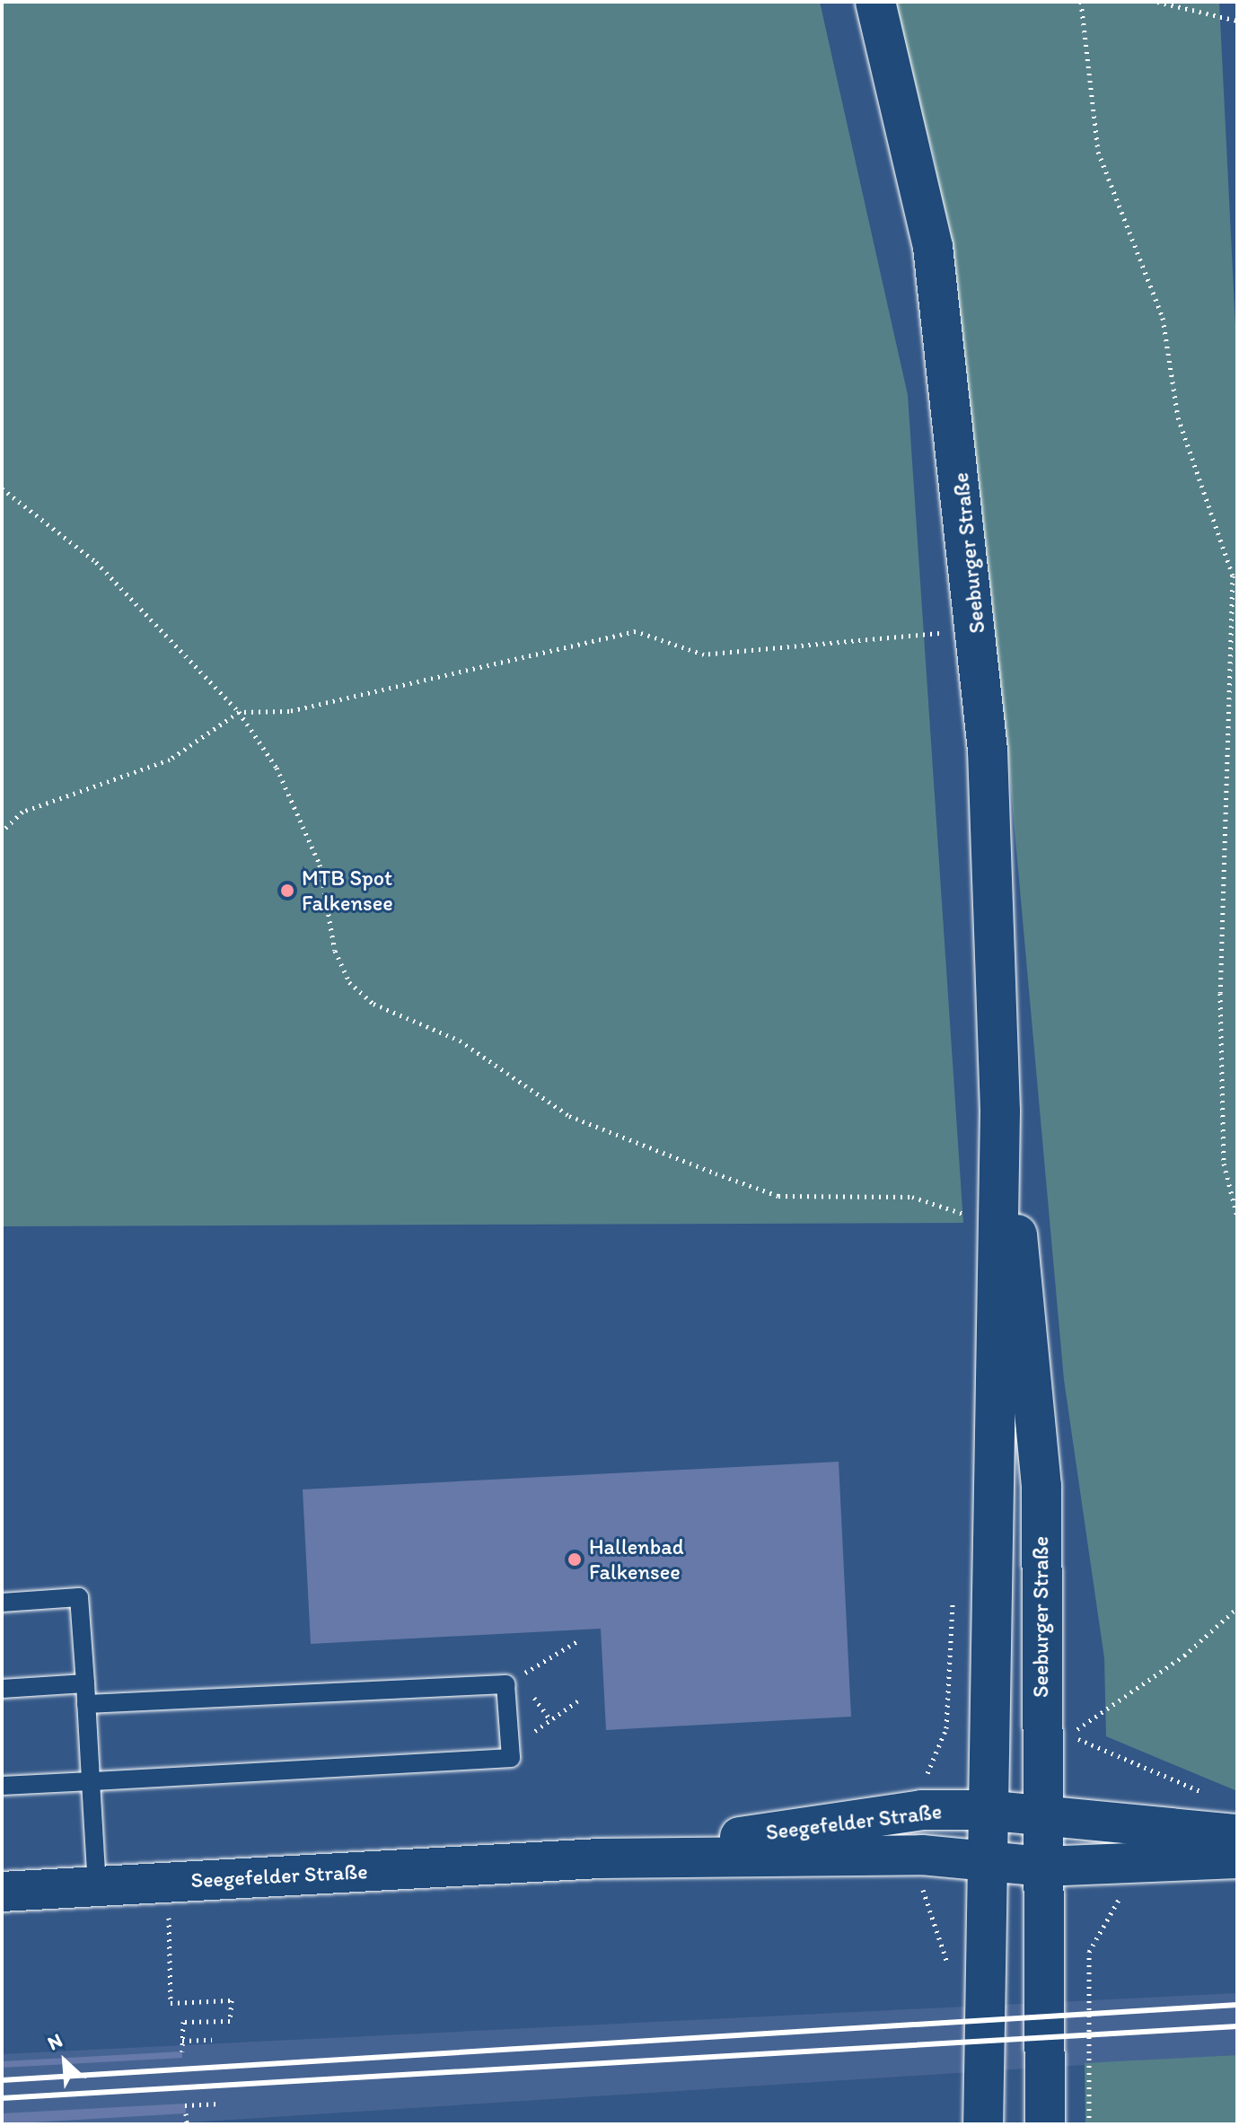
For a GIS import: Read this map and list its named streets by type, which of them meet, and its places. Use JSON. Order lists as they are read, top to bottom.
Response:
{
  "streets": {
    "main road": ["Seeburger Straße", "Seegefelder Straße"]
  },
  "crossings": [
    ["Seeburger Straße", "Seegefelder Straße"]
  ],
  "places": ["MTB Spot Falkensee", "Hallenbad Falkensee"],
  "north": "top left"
}
